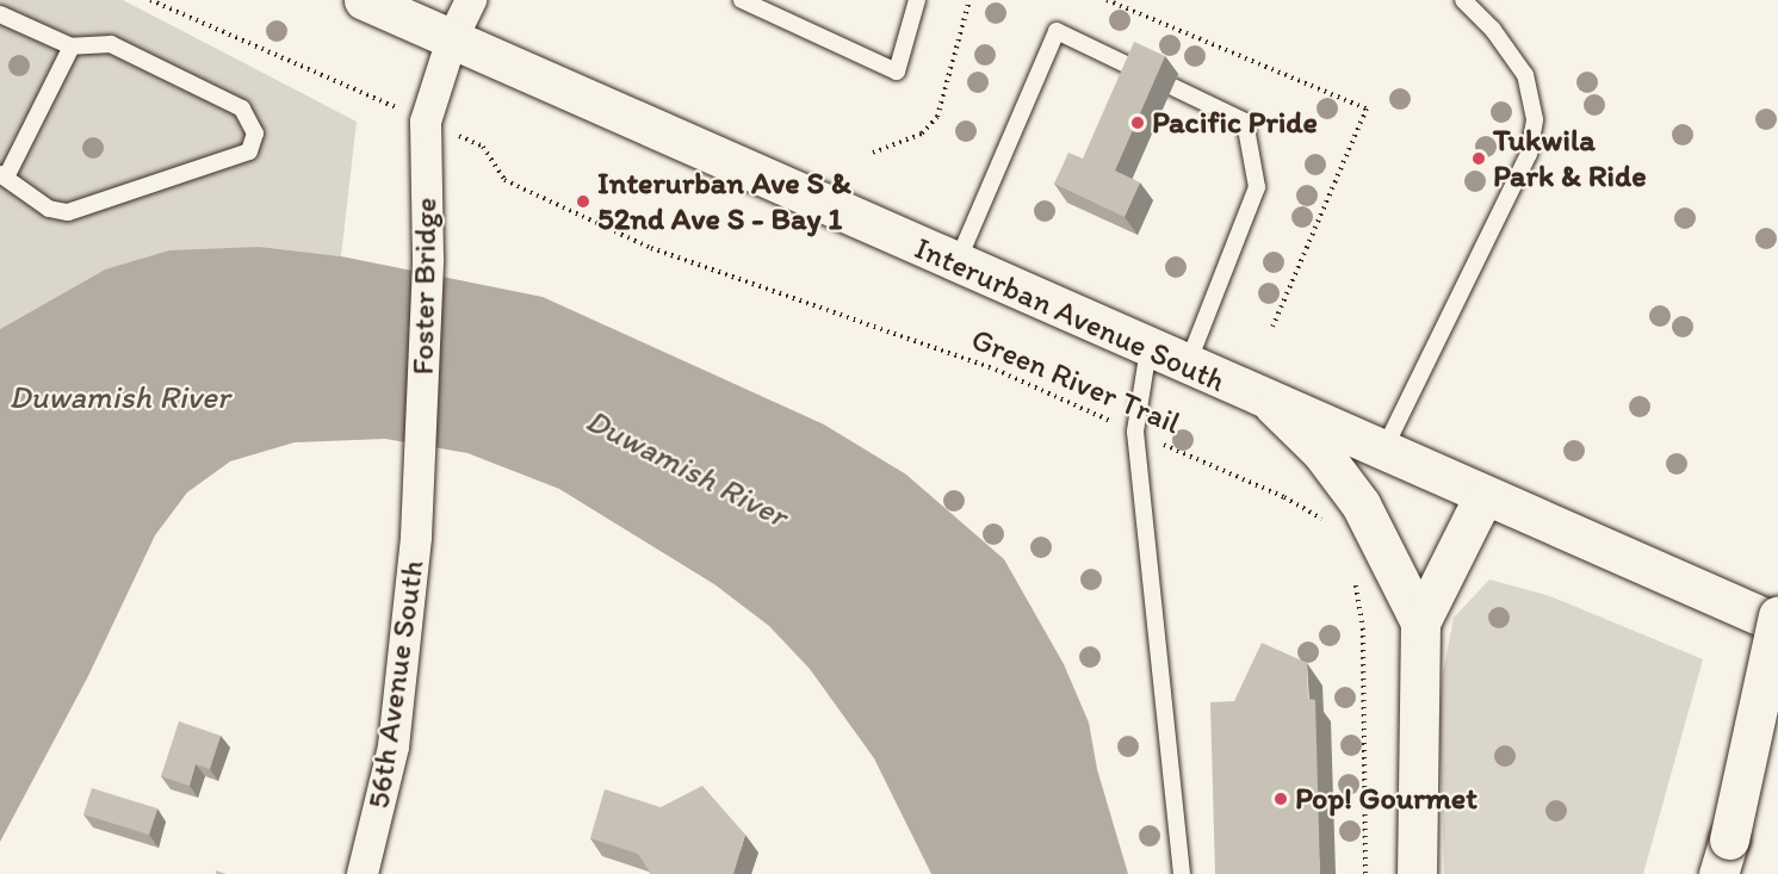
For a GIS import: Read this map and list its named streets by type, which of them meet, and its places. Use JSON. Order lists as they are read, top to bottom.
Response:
{
  "streets": {
    "main road": ["Interurban Avenue South"],
    "street": ["Foster Bridge", "56th Avenue South"],
    "path": ["Green River Trail"]
  },
  "crossings": [
    ["Foster Bridge", "Interurban Avenue South"],
    ["Foster Bridge", "56th Avenue South"]
  ],
  "water": ["Duwamish River"],
  "places": [
    "Pacific Pride",
    "Tukwila Park & Ride",
    "Interurban Ave S & 52nd Ave S - Bay 1",
    "Pop! Gourmet"
  ]
}
